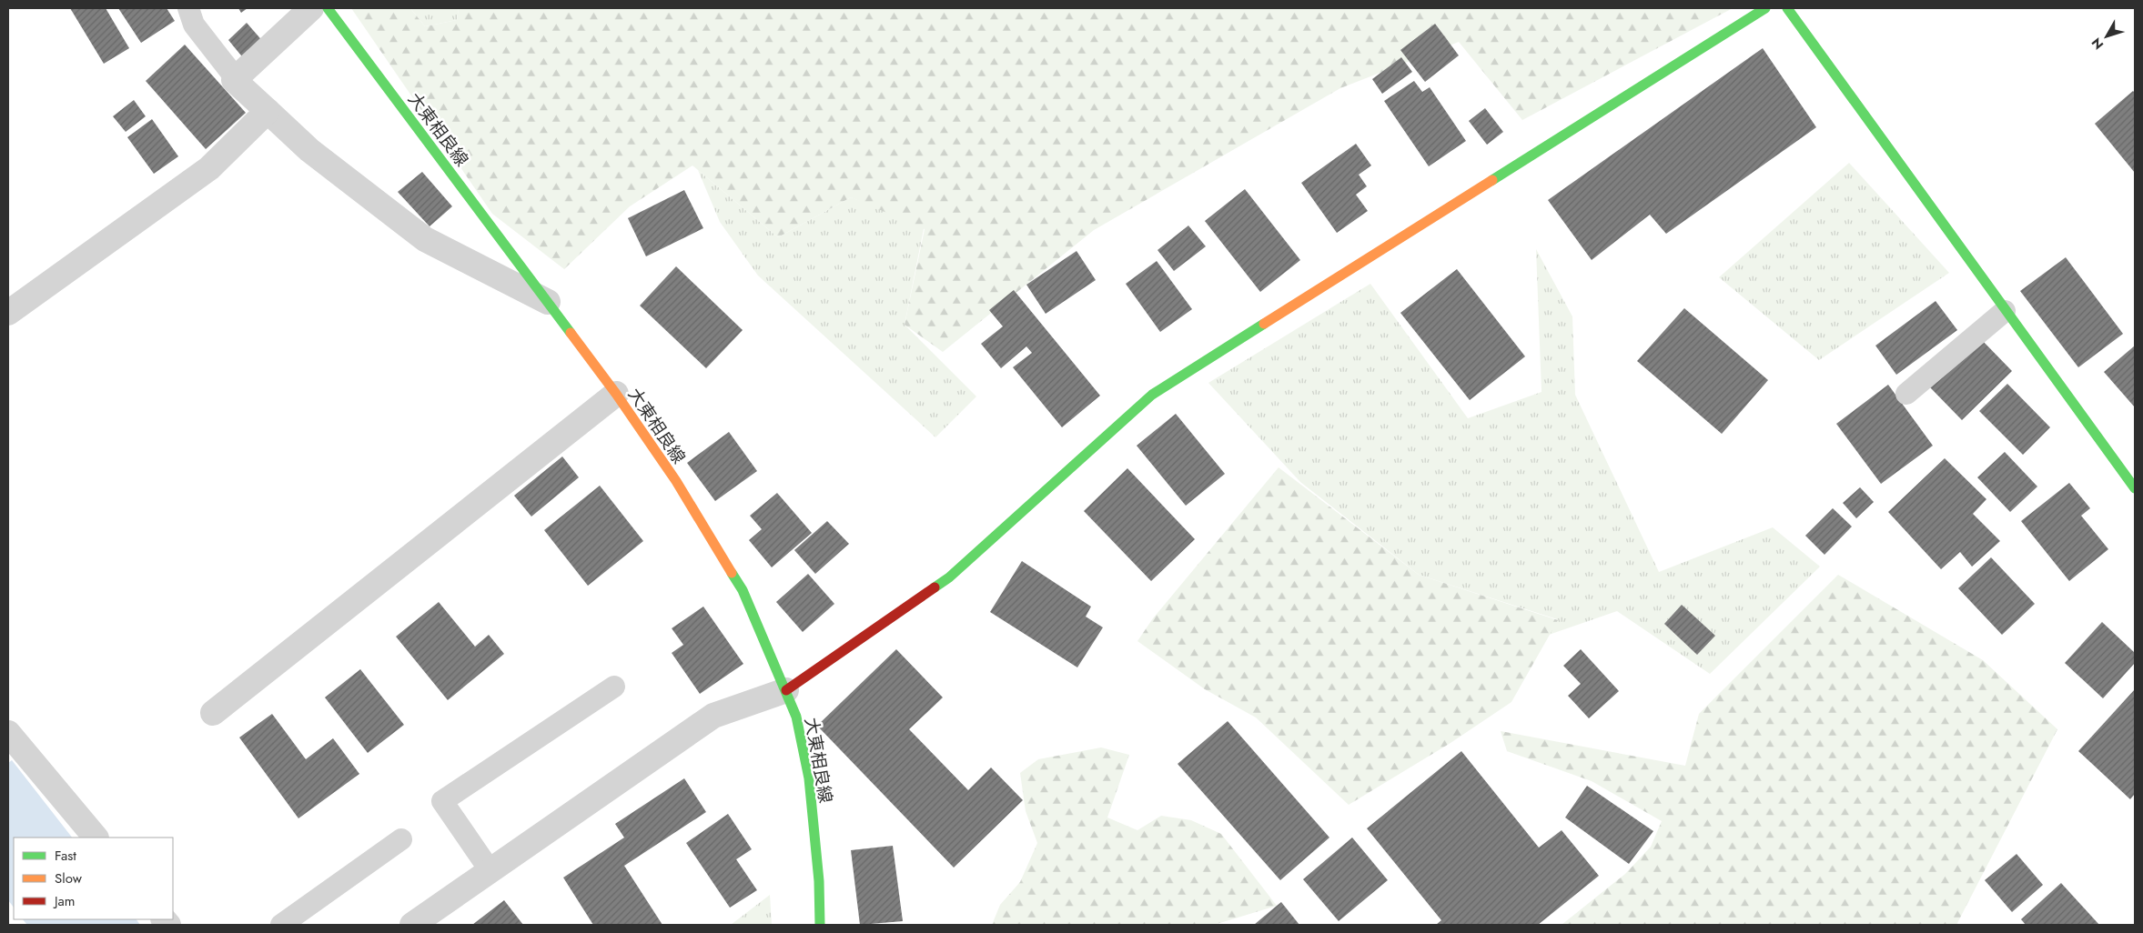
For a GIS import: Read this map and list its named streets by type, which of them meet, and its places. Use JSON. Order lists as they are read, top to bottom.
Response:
{
  "streets": {
    "street": ["大東相良線"]
  },
  "legend": ["Fast", "Slow", "Jam"],
  "north": "bottom left"
}
